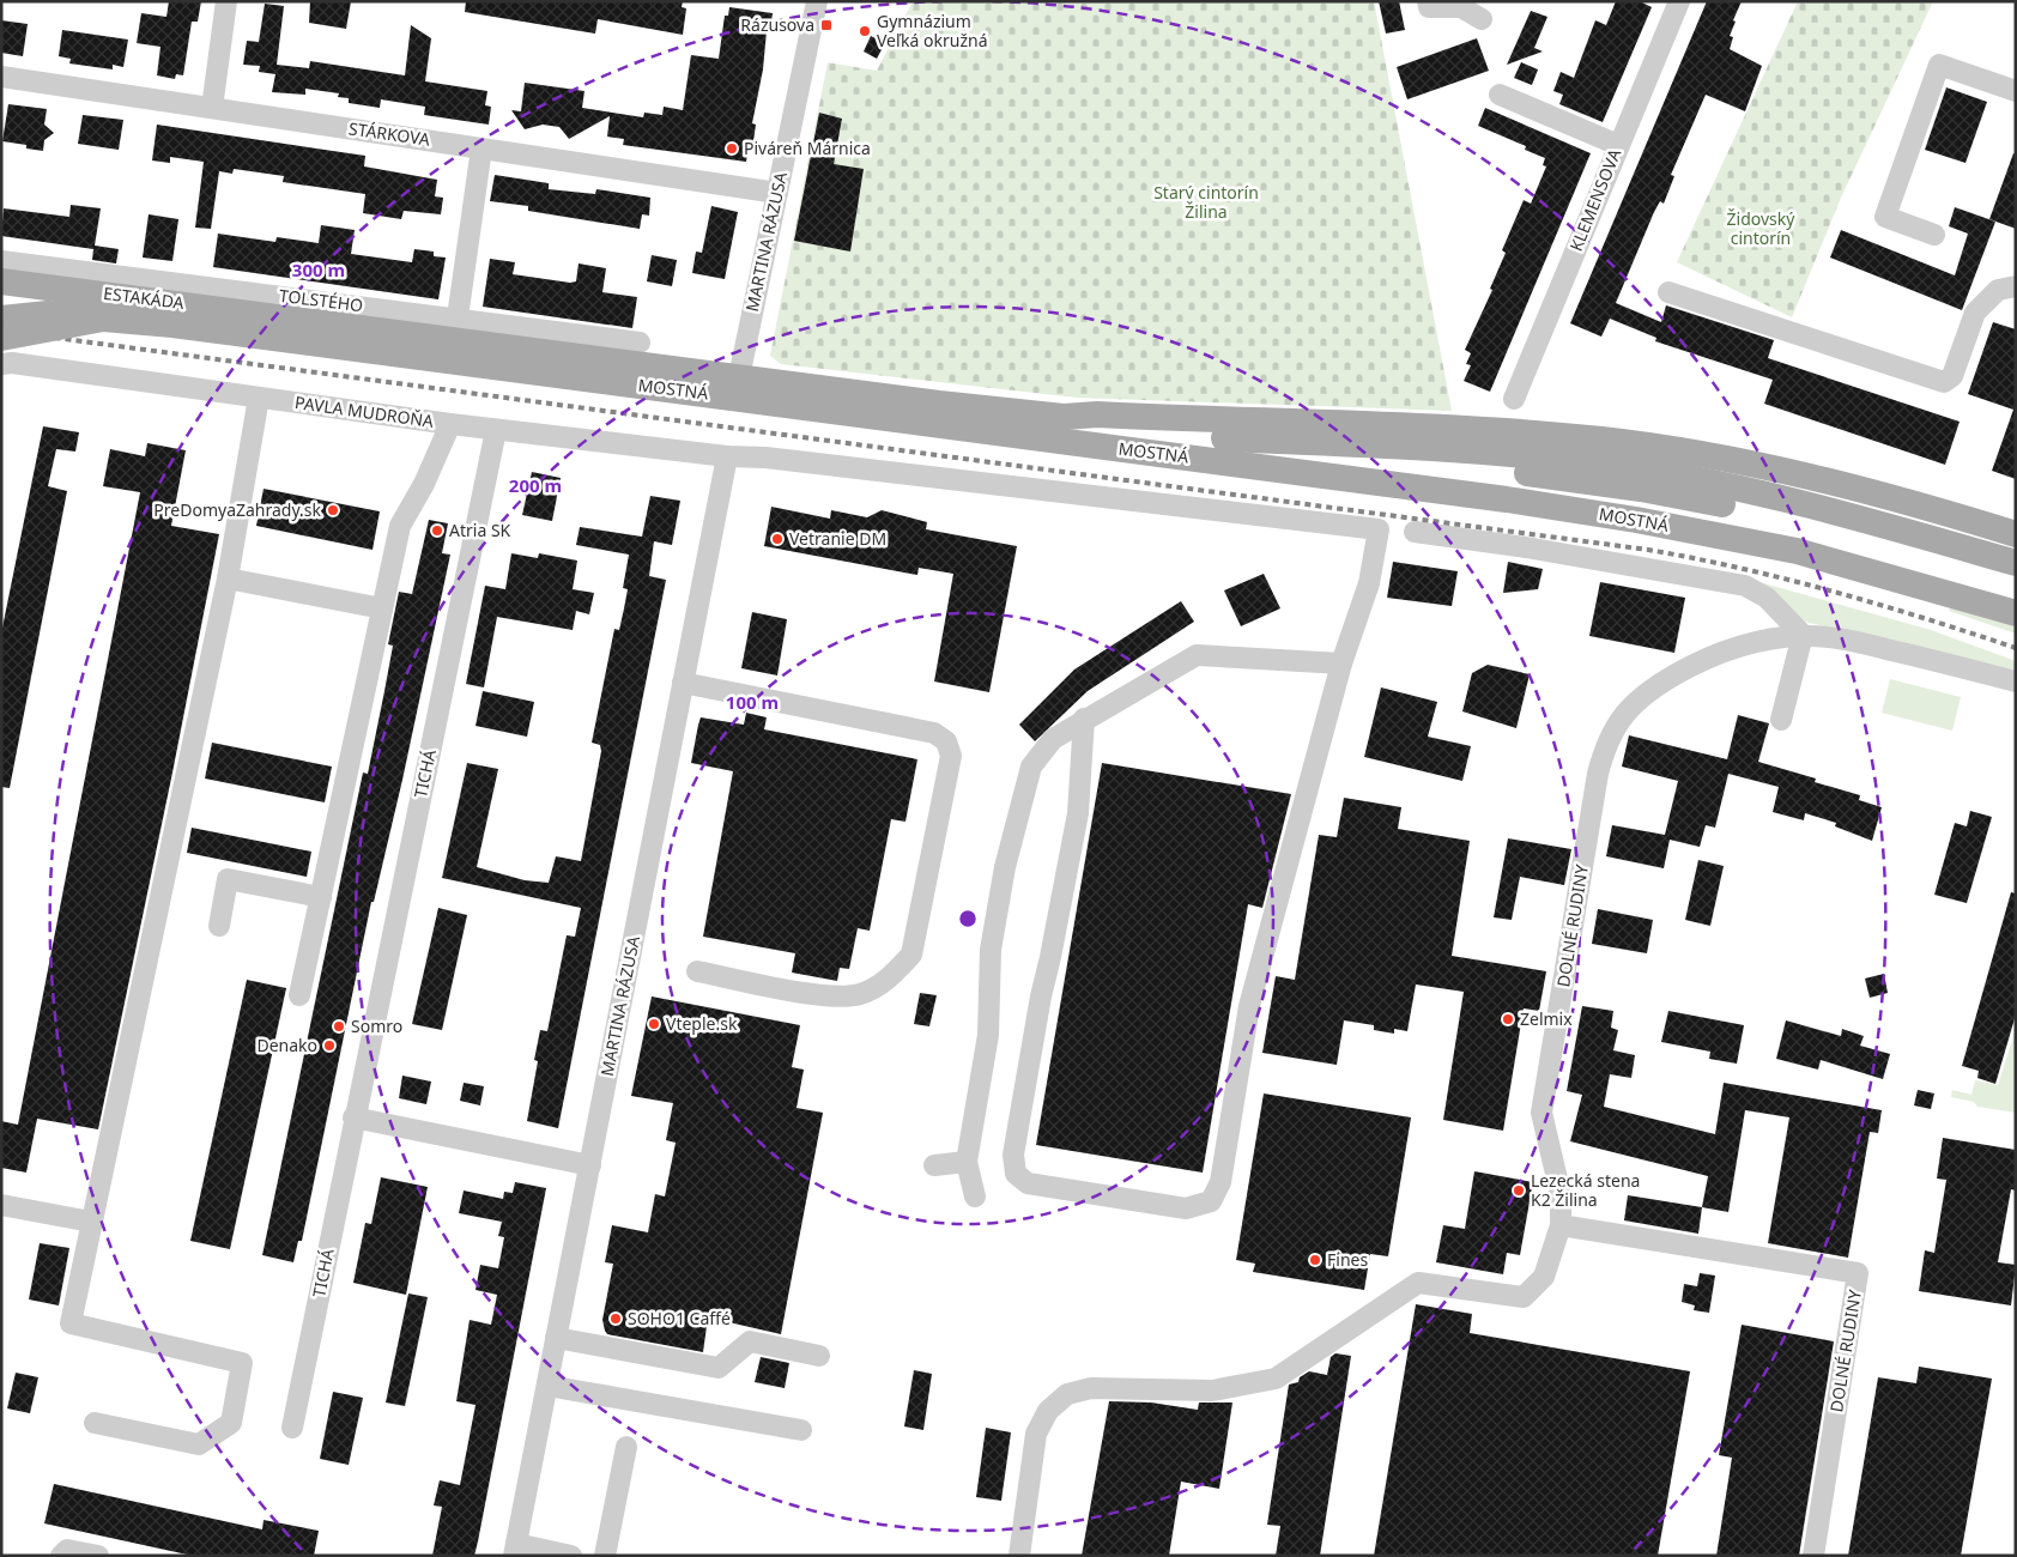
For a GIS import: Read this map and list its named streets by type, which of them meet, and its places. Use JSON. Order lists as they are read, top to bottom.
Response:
{
  "streets": {
    "main road": ["ESTAKÁDA", "MOSTNÁ"],
    "street": [
      "STÁRKOVA",
      "KLEMENSOVA",
      "MARTINA RÁZUSA",
      "TOLSTÉHO",
      "PAVLA MUDROŇA",
      "TICHÁ",
      "DOLNÉ RUDINY"
    ]
  },
  "crossings": [
    ["STÁRKOVA", "MARTINA RÁZUSA"],
    ["MARTINA RÁZUSA", "MOSTNÁ"],
    ["MARTINA RÁZUSA", "PAVLA MUDROŇA"],
    ["ESTAKÁDA", "MOSTNÁ"],
    ["PAVLA MUDROŇA", "TICHÁ"]
  ],
  "parks": ["Starý cintorín Žilina", "Židovský cintorín"],
  "places": {
    "transit": ["Rázusova"],
    "other": [
      "Gymnázium Veľká okružná",
      "Piváreň Márnica",
      "PreDomyaZahrady.sk",
      "Atria SK",
      "Vetranie DM",
      "Zelmix",
      "Vteple.sk",
      "Somro",
      "Denako",
      "Lezecká stena K2 Žilina",
      "Fines",
      "SOHO1 Caffé"
    ]
  },
  "rings": ["300 m", "200 m", "100 m"]
}
